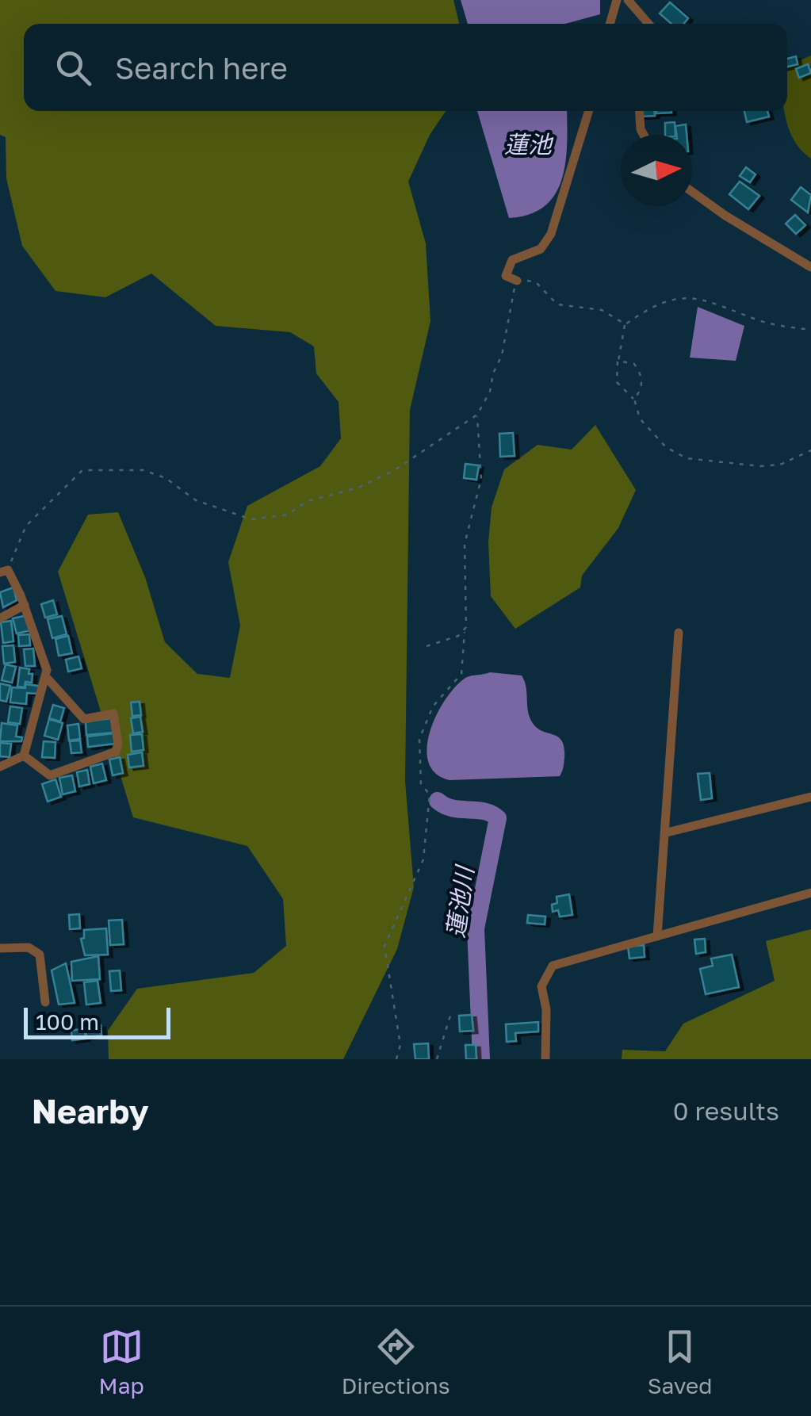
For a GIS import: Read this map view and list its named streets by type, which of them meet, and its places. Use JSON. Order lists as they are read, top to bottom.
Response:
{
  "water": ["蓮池", "蓮池川"],
  "scale_bar": "100 m",
  "north": "right",
  "page": {
    "search": "Search here",
    "scale": "100 m",
    "heading": ["Nearby", "0 results"],
    "nav": ["Map", "Directions", "Saved"]
  }
}
